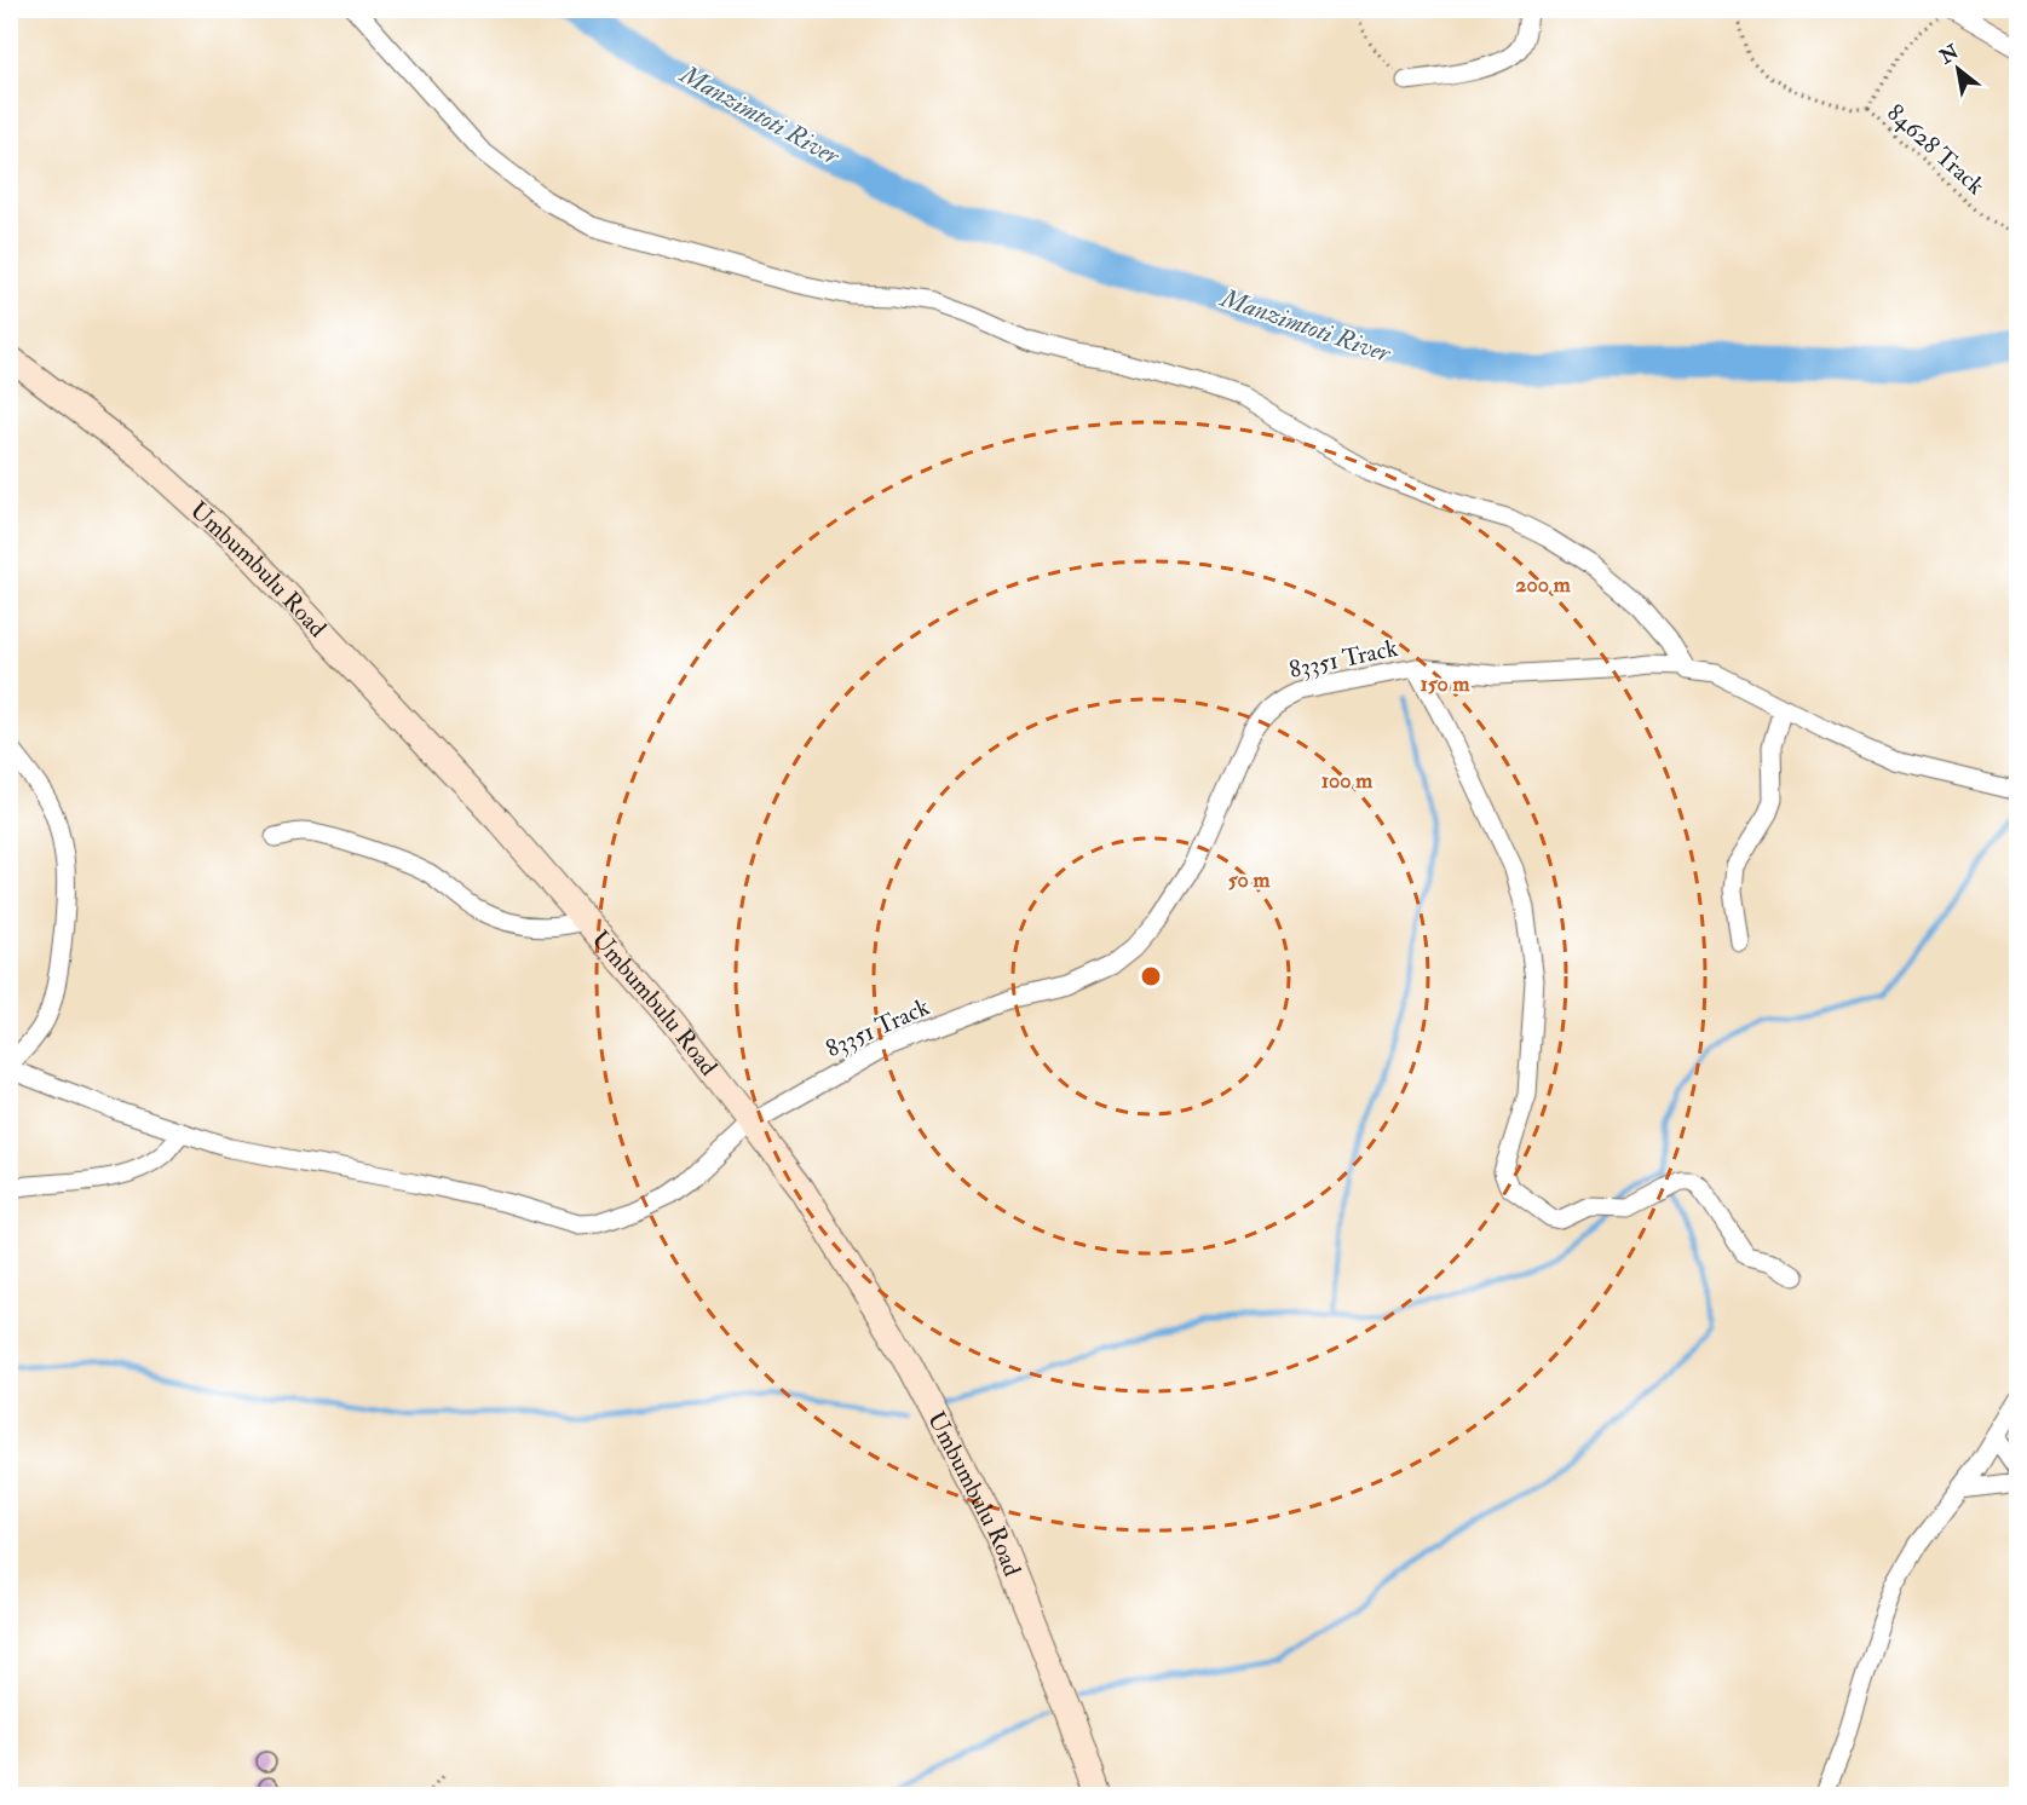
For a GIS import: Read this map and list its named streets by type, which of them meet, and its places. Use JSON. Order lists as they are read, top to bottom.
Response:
{
  "streets": {
    "main road": ["Umbumbulu Road"],
    "street": ["83351 Track"],
    "path": ["84628 Track"]
  },
  "crossings": [
    ["Umbumbulu Road", "83351 Track"]
  ],
  "water": ["Manzimtoti River"],
  "north": "top left",
  "rings": [
    "200 m",
    "150 m",
    "100 m",
    "50 m"
  ]
}
